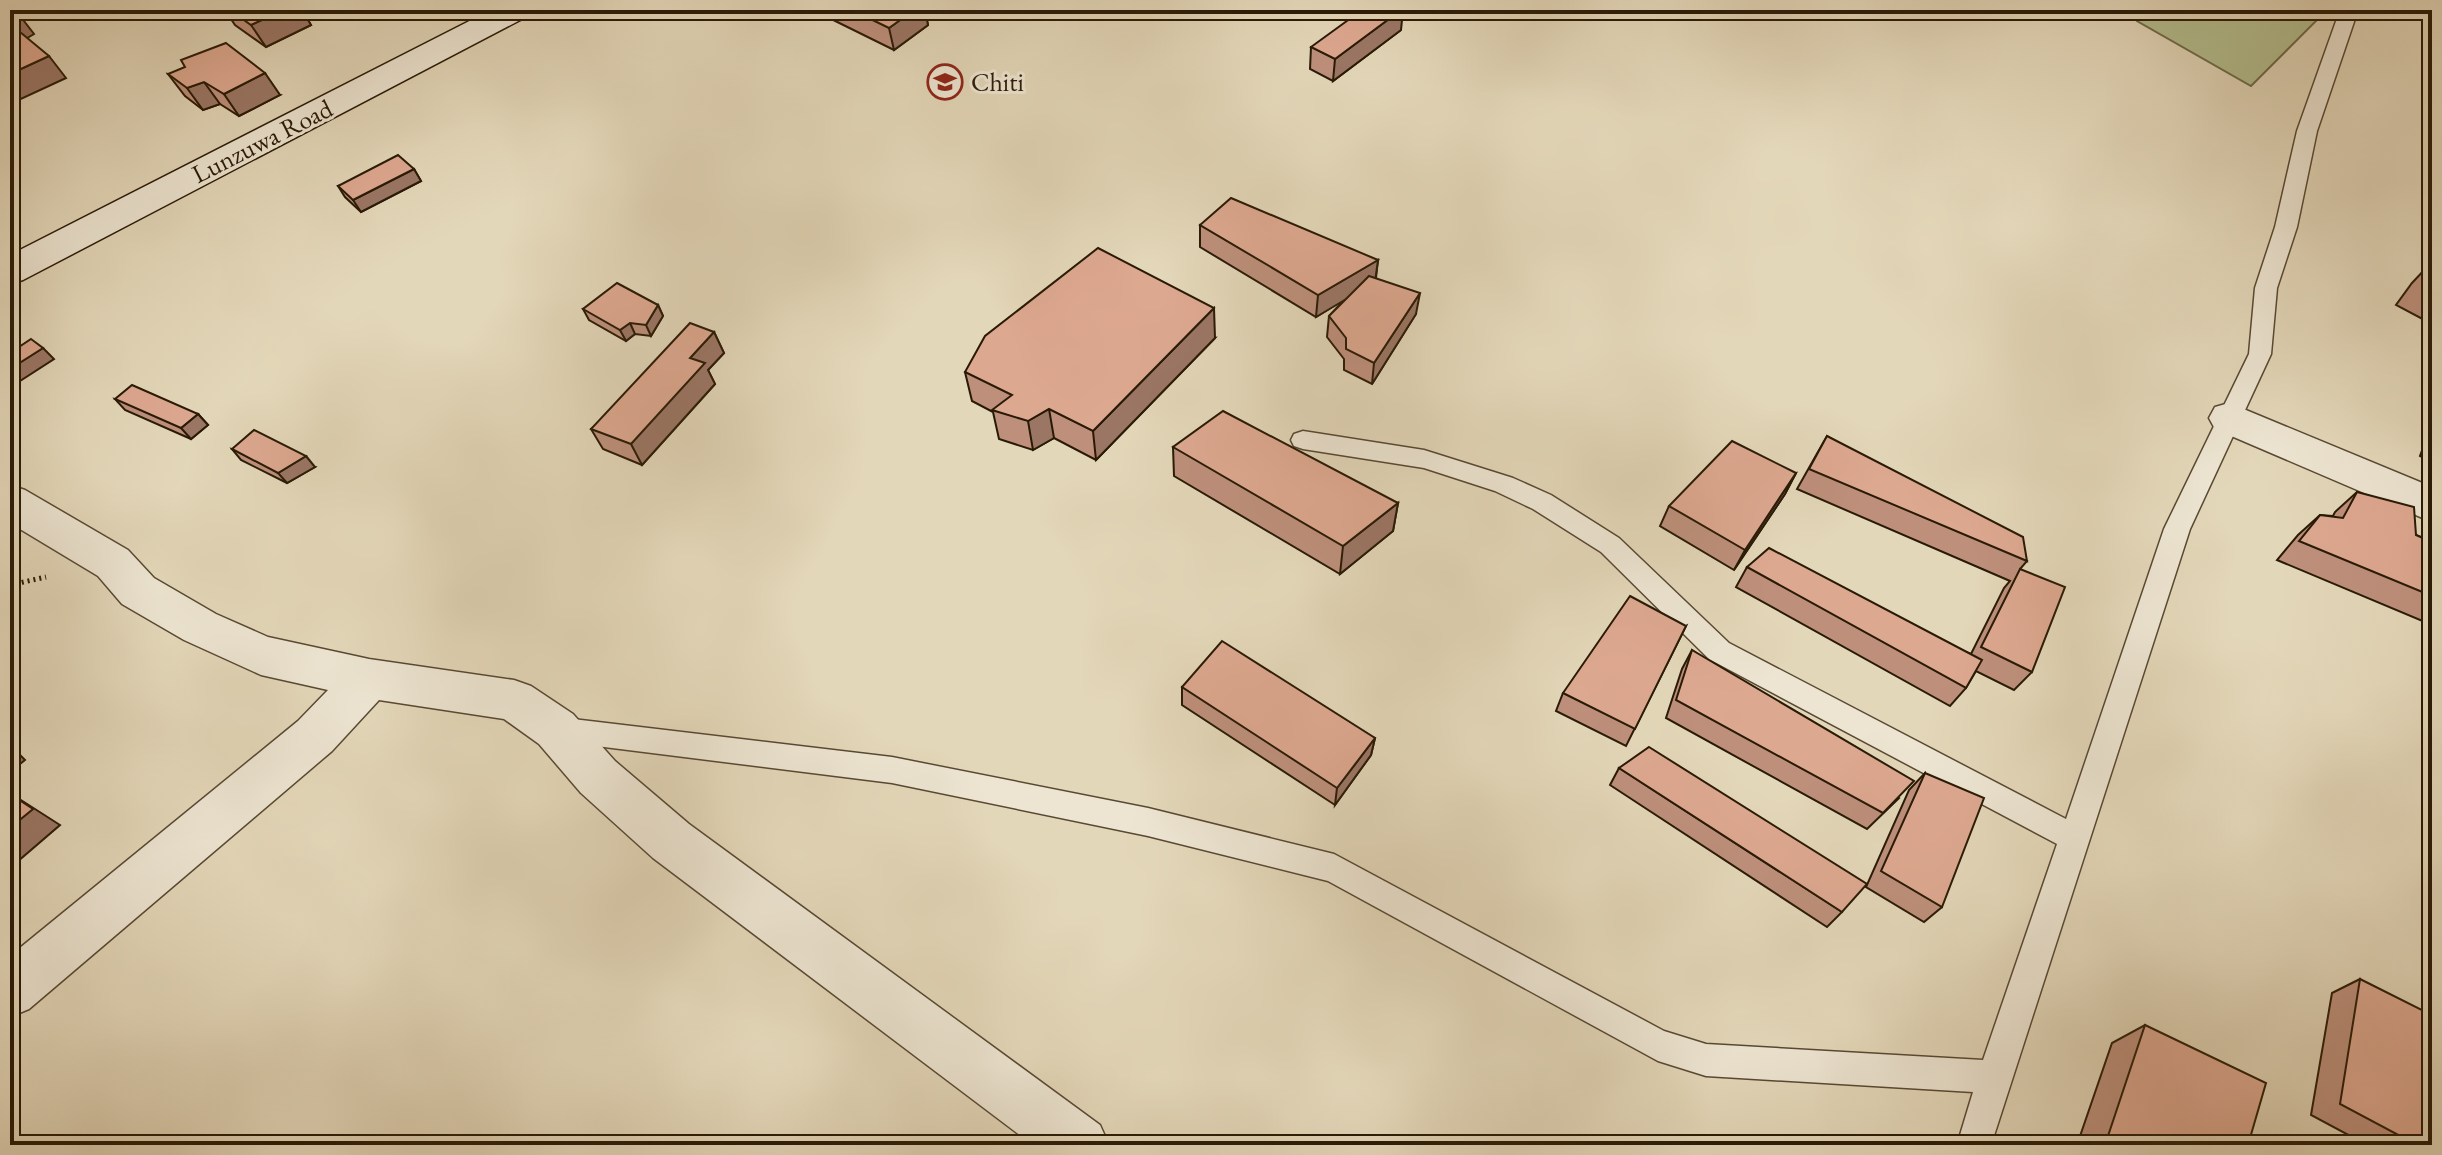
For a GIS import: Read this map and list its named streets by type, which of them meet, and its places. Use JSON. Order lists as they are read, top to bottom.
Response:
{
  "streets": {
    "street": ["Lunzuwa Road"]
  },
  "places": {
    "school or university": ["Chiti"]
  }
}
